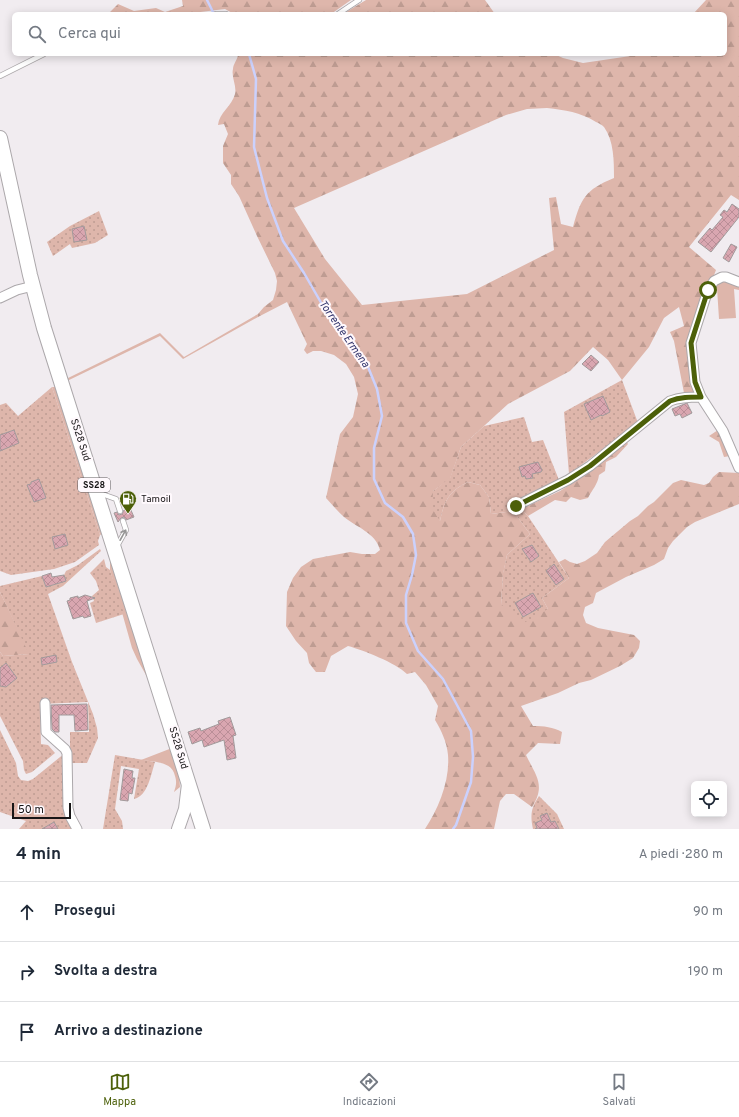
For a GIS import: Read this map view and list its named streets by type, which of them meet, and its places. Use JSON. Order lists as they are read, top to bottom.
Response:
{
  "streets": {
    "main road": ["SS28 Sud", "SS28"]
  },
  "water": ["Torrente Ermena"],
  "places": {
    "fuel station": ["Tamoil"]
  },
  "scale_bar": "50 m",
  "page": {
    "search": "Cerca qui",
    "scale": "50 m",
    "heading": ["4 min", "A piedi · 280 m"],
    "list": [
      ["Prosegui", "90 m"],
      ["Svolta a destra", "190 m"],
      "Arrivo a destinazione"
    ],
    "nav": ["Mappa", "Indicazioni", "Salvati"]
  }
}
